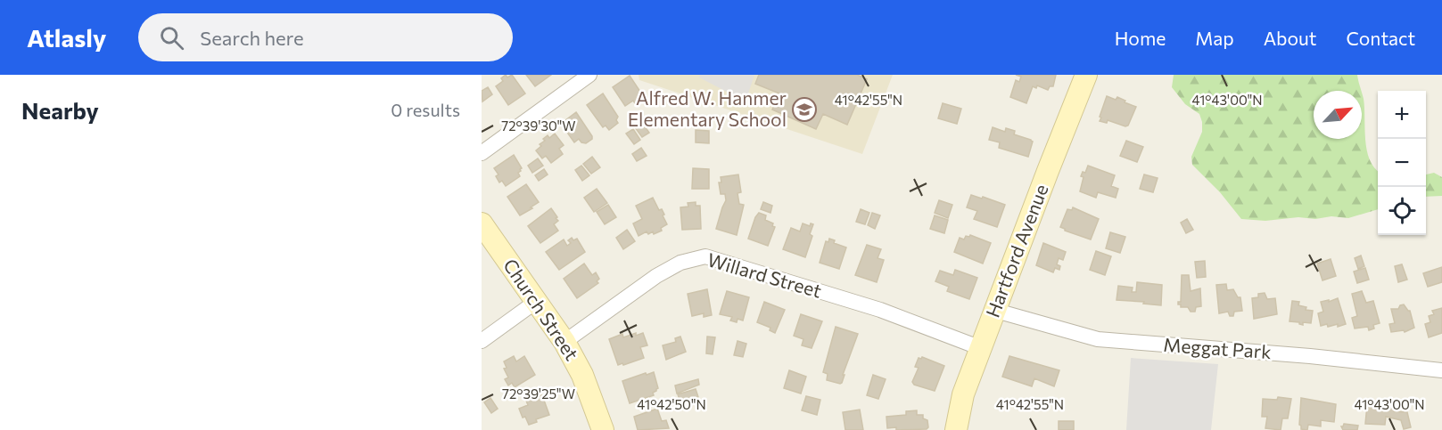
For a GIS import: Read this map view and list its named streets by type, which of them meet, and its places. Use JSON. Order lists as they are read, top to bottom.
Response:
{
  "streets": {
    "street": [
      "Hartford Avenue",
      "Willard Street",
      "Church Street",
      "Meggat Park"
    ]
  },
  "crossings": [
    ["Hartford Avenue", "Willard Street"],
    ["Hartford Avenue", "Meggat Park"],
    ["Willard Street", "Church Street"]
  ],
  "places": {
    "school or university": ["Alfred W. Hanmer Elementary School"]
  },
  "north": "top right",
  "page": {
    "header": "Atlasly",
    "search": "Search here",
    "nav": [
      "Home",
      "Map",
      "About",
      "Contact"
    ],
    "heading": ["Nearby", "0 results"],
    "map_buttons": ["+", "−"]
  },
  "coordinates": [
    "41°42'55\"N",
    "41°43'00\"N",
    "72°39'30\"W",
    "72°39'25\"W",
    "41°42'50\"N"
  ]
}
